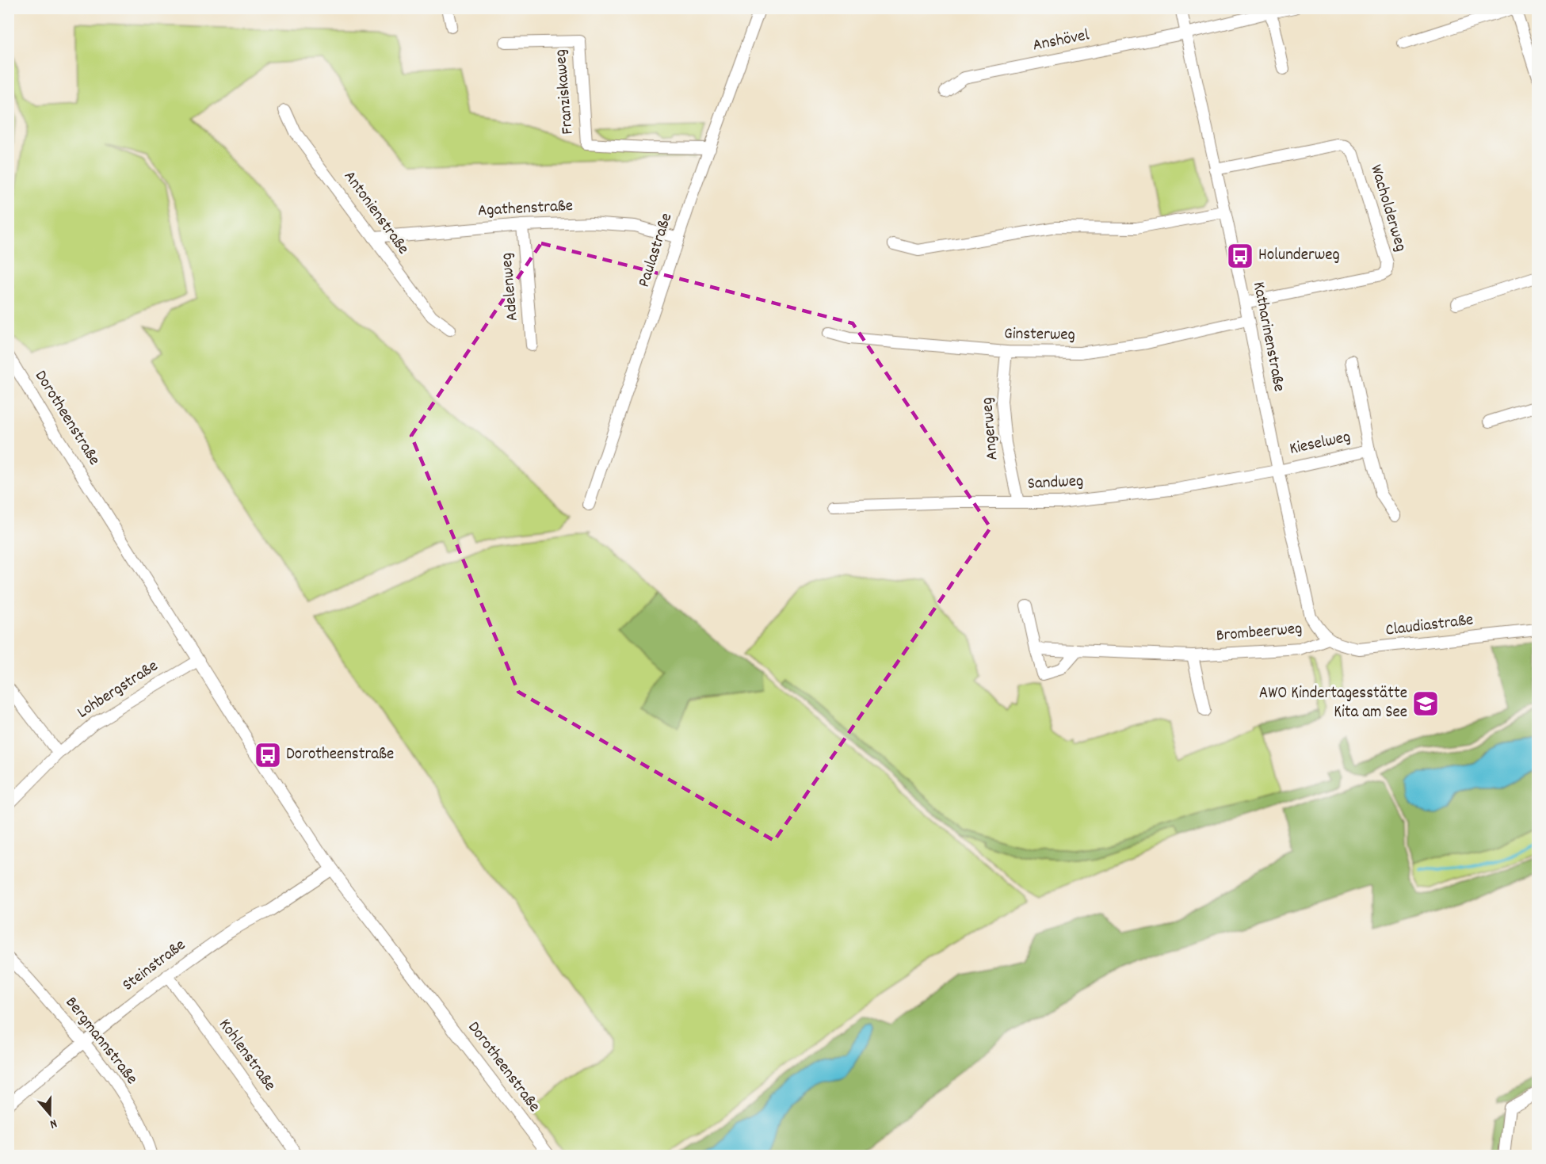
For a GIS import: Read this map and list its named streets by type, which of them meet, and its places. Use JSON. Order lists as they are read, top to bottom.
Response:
{
  "streets": {
    "street": [
      "Anshövel",
      "Franziskaweg",
      "Wacholderweg",
      "Agathenstraße",
      "Antonienstraße",
      "Paulastraße",
      "Adelenweg",
      "Ginsterweg",
      "Katharinenstraße",
      "Dorotheenstraße",
      "Angerweg",
      "Kieselweg",
      "Sandweg",
      "Claudiastraße",
      "Brombeerweg",
      "Lohbergstraße",
      "Steinstraße",
      "Bergmannstraße",
      "Kohlenstraße"
    ]
  },
  "crossings": [
    ["Anshövel", "Katharinenstraße"],
    ["Franziskaweg", "Paulastraße"],
    ["Wacholderweg", "Katharinenstraße"],
    ["Agathenstraße", "Antonienstraße"],
    ["Agathenstraße", "Paulastraße"],
    ["Agathenstraße", "Adelenweg"],
    ["Ginsterweg", "Katharinenstraße"],
    ["Ginsterweg", "Angerweg"],
    ["Katharinenstraße", "Kieselweg"],
    ["Katharinenstraße", "Sandweg"],
    ["Katharinenstraße", "Claudiastraße"],
    ["Katharinenstraße", "Brombeerweg"],
    ["Dorotheenstraße", "Lohbergstraße"],
    ["Dorotheenstraße", "Steinstraße"],
    ["Angerweg", "Sandweg"],
    ["Kieselweg", "Sandweg"],
    ["Claudiastraße", "Brombeerweg"],
    ["Steinstraße", "Bergmannstraße"],
    ["Steinstraße", "Kohlenstraße"]
  ],
  "places": {
    "bus stop": ["Holunderweg", "Dorotheenstraße"],
    "school or university": ["AWO Kindertagesstätte Kita am See"]
  },
  "north": "bottom"
}
